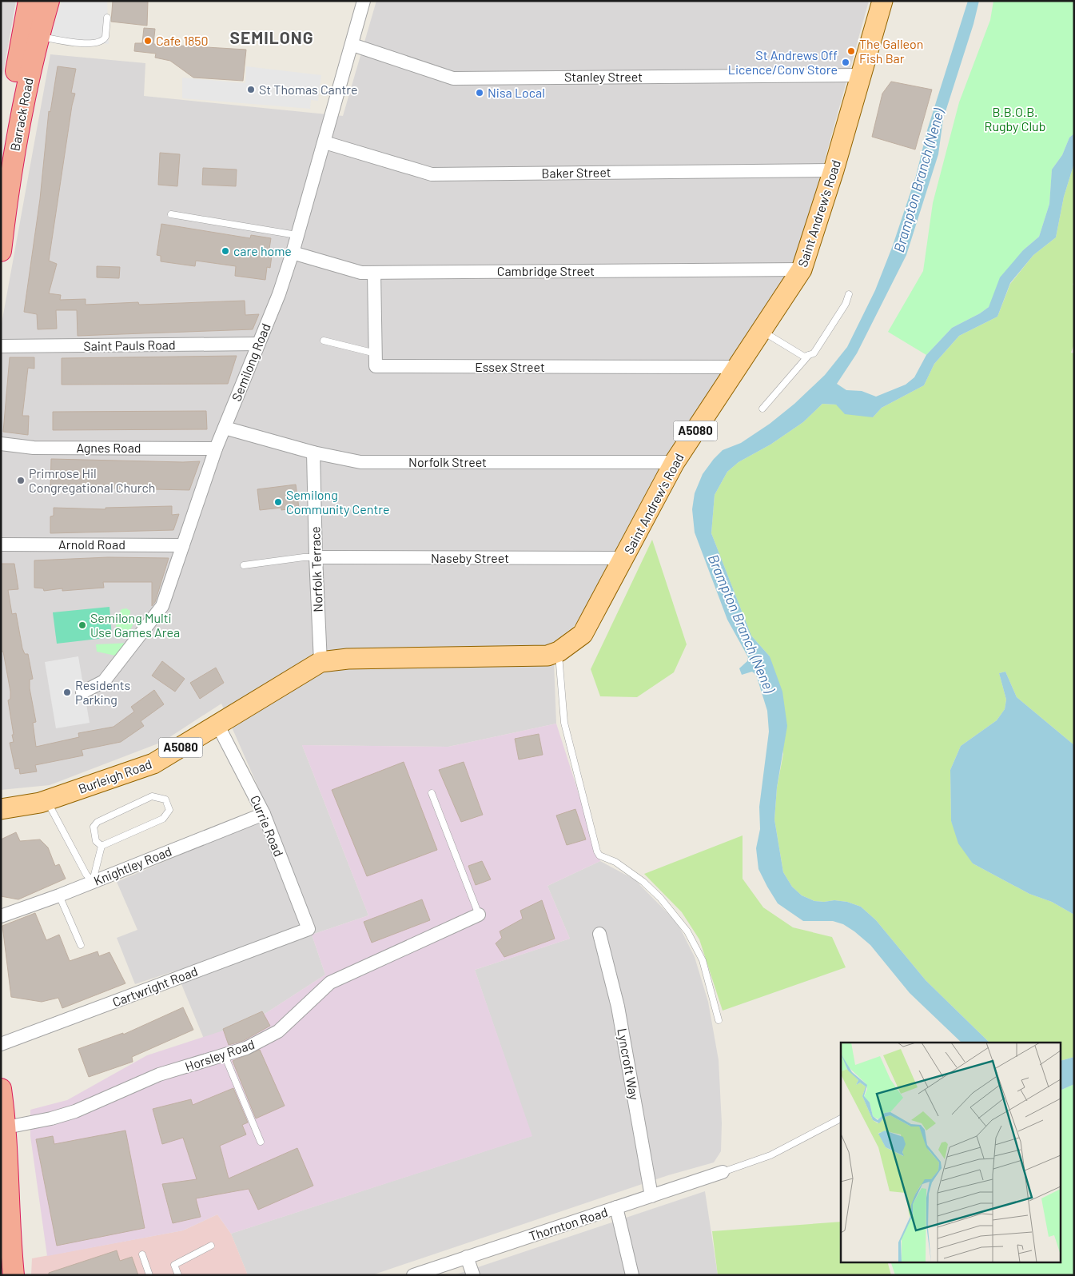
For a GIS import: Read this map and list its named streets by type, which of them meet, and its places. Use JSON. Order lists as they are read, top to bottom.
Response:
{
  "streets": {
    "highway": ["Barrack Road"],
    "main road": ["Saint Andrew's Road", "A5080", "Burleigh Road"],
    "street": [
      "Stanley Street",
      "Baker Street",
      "Cambridge Street",
      "Saint Pauls Road",
      "Semilong Road",
      "Essex Street",
      "Agnes Road",
      "Norfolk Street",
      "Arnold Road",
      "Naseby Street",
      "Norfolk Terrace",
      "Currie Road",
      "Knightley Road",
      "Cartwright Road",
      "Horsley Road",
      "Lyncroft Way",
      "Thornton Road"
    ]
  },
  "crossings": [
    ["Stanley Street", "Saint Andrew's Road"],
    ["Stanley Street", "Semilong Road"],
    ["Baker Street", "Saint Andrew's Road"],
    ["Baker Street", "Semilong Road"],
    ["Saint Andrew's Road", "Cambridge Street"],
    ["Saint Andrew's Road", "Essex Street"],
    ["Saint Andrew's Road", "Norfolk Street"],
    ["Saint Andrew's Road", "Naseby Street"],
    ["Saint Andrew's Road", "Burleigh Road"],
    ["Cambridge Street", "Semilong Road"],
    ["Cambridge Street", "Essex Street"],
    ["Saint Pauls Road", "Semilong Road"],
    ["Semilong Road", "Agnes Road"],
    ["Semilong Road", "Norfolk Street"],
    ["Semilong Road", "Arnold Road"],
    ["Norfolk Street", "Norfolk Terrace"],
    ["Naseby Street", "Norfolk Terrace"],
    ["Norfolk Terrace", "Burleigh Road"],
    ["Burleigh Road", "Currie Road"],
    ["Currie Road", "Knightley Road"],
    ["Currie Road", "Cartwright Road"],
    ["Lyncroft Way", "Thornton Road"]
  ],
  "districts": ["SEMILONG"],
  "water": ["Brampton Branch (Nene)"],
  "parks": ["B.B.O.B. Rugby Club"],
  "places": [
    "Cafe 1850",
    "The Galleon Fish Bar",
    "St Andrews Off Licence/Conv Store",
    "St Thomas Cantre",
    "Nisa Local",
    "care home",
    "Primrose Hil Congregational Church",
    "Semilong Community Centre",
    "Semilong Multi Use Games Area",
    "Residents Parking"
  ]
}
